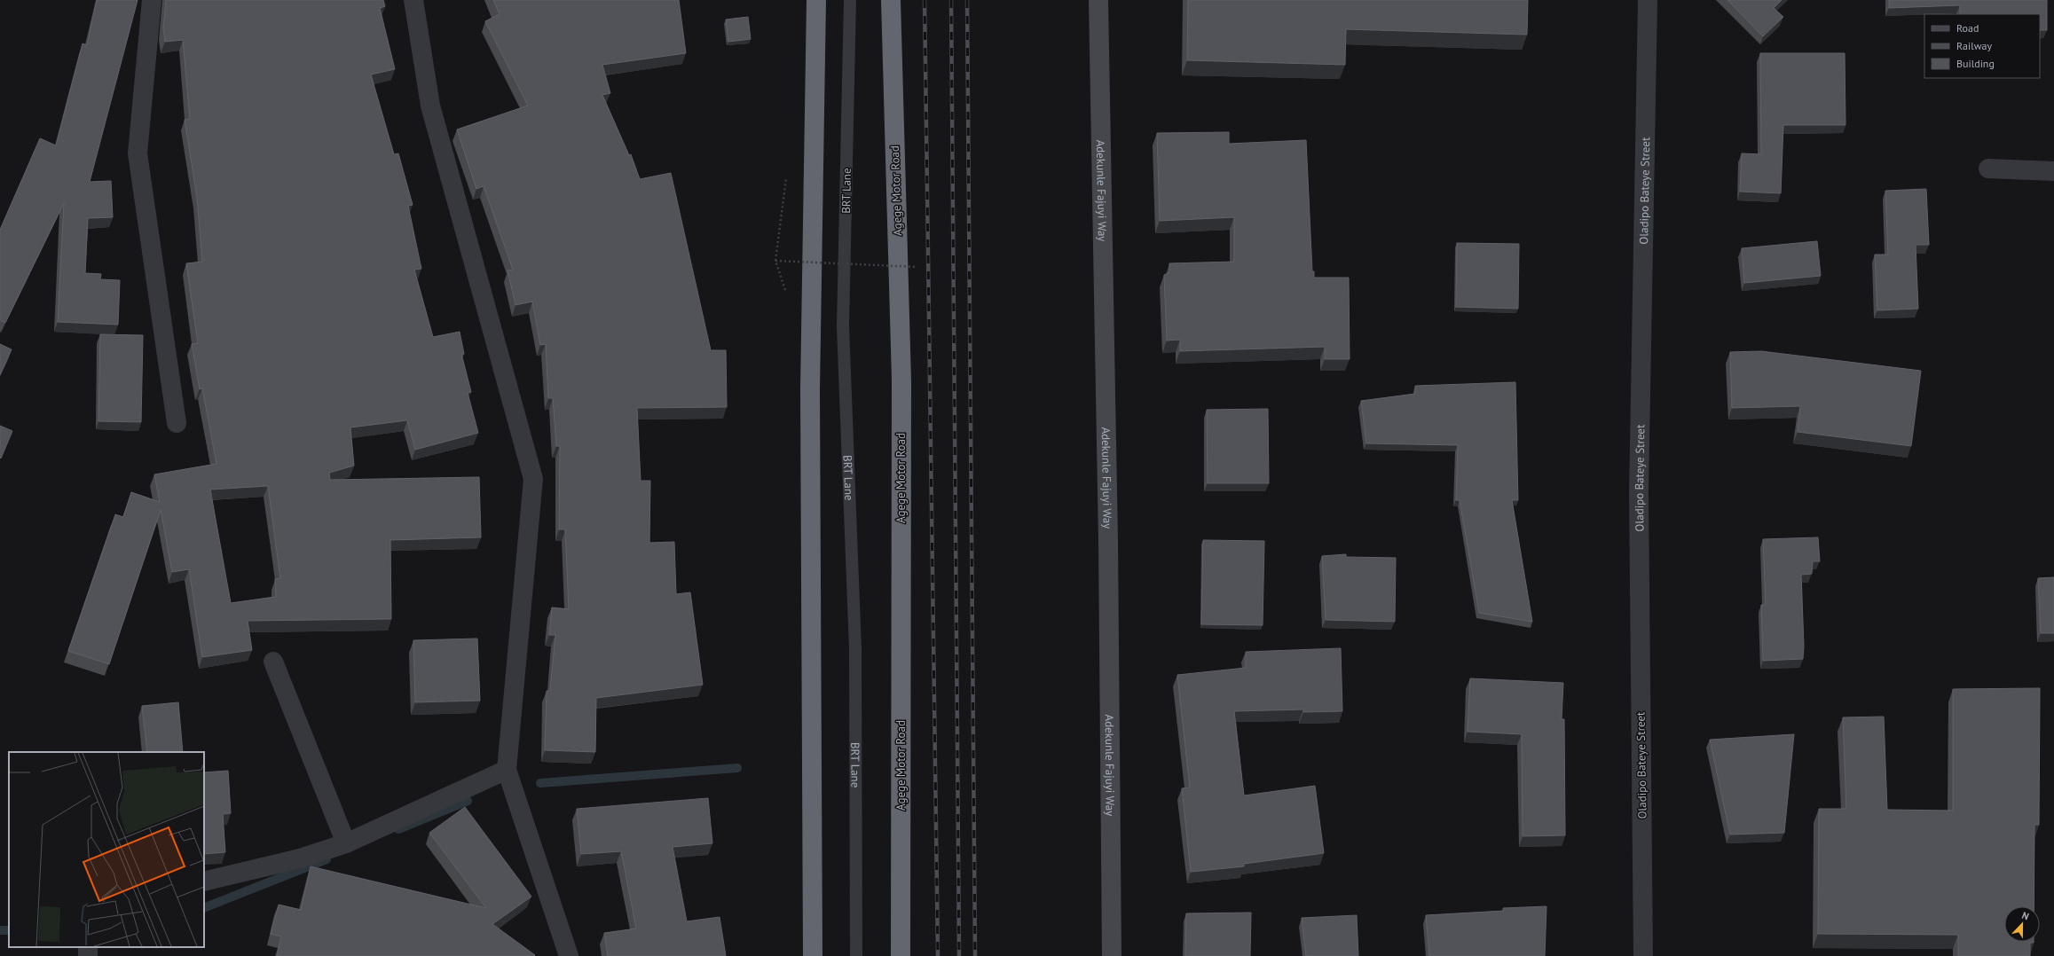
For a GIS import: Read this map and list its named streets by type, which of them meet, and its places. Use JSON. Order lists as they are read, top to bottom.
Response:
{
  "streets": {
    "highway": ["Agege Motor Road"],
    "street": ["Adekunle Fajuyi Way", "Oladipo Bateye Street"],
    "lane": ["BRT Lane"]
  },
  "legend": ["Road", "Railway", "Building"],
  "north": "top"
}
